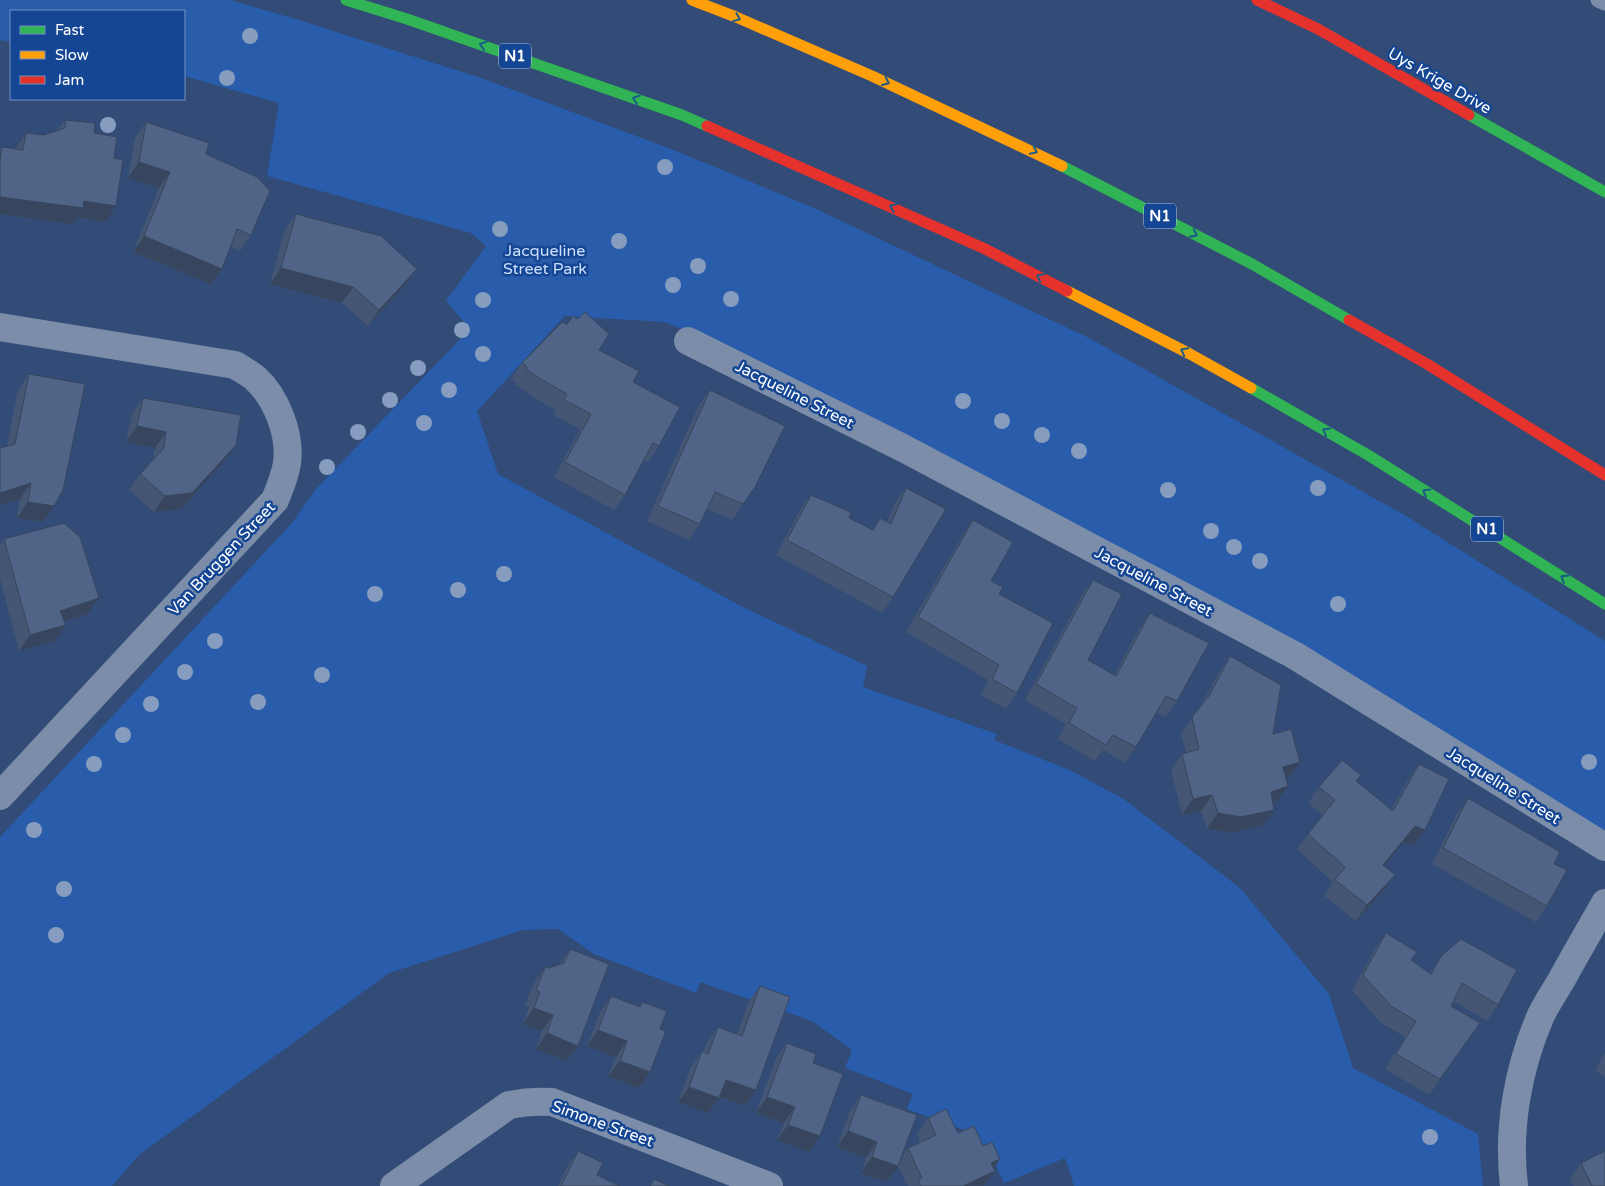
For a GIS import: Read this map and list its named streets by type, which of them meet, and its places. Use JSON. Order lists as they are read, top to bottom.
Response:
{
  "streets": {
    "main road": ["N1", "Uys Krige Drive"],
    "street": ["Jacqueline Street", "Van Bruggen Street", "Simone Street"]
  },
  "parks": ["Jacqueline Street Park"],
  "legend": ["Fast", "Slow", "Jam"]
}
